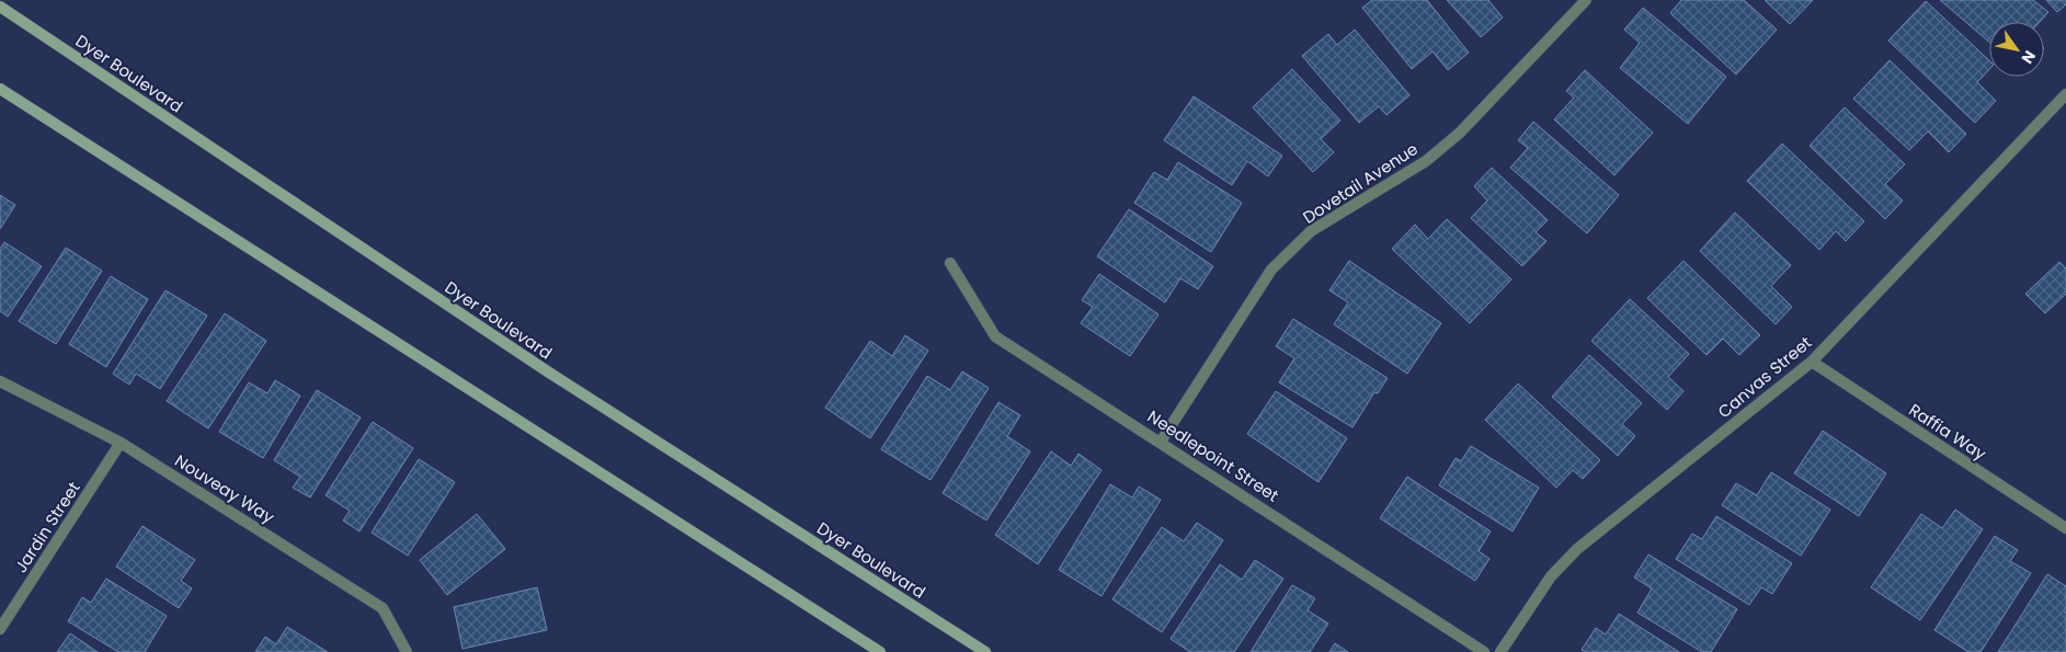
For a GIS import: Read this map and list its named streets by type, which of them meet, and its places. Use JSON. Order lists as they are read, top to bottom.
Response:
{
  "streets": {
    "main road": ["Dyer Boulevard"],
    "street": [
      "Dovetail Avenue",
      "Canvas Street",
      "Raffia Way",
      "Needlepoint Street",
      "Nouveay Way",
      "Jardin Street"
    ]
  },
  "crossings": [
    ["Dovetail Avenue", "Needlepoint Street"],
    ["Canvas Street", "Raffia Way"],
    ["Nouveay Way", "Jardin Street"]
  ],
  "north": "bottom right"
}
